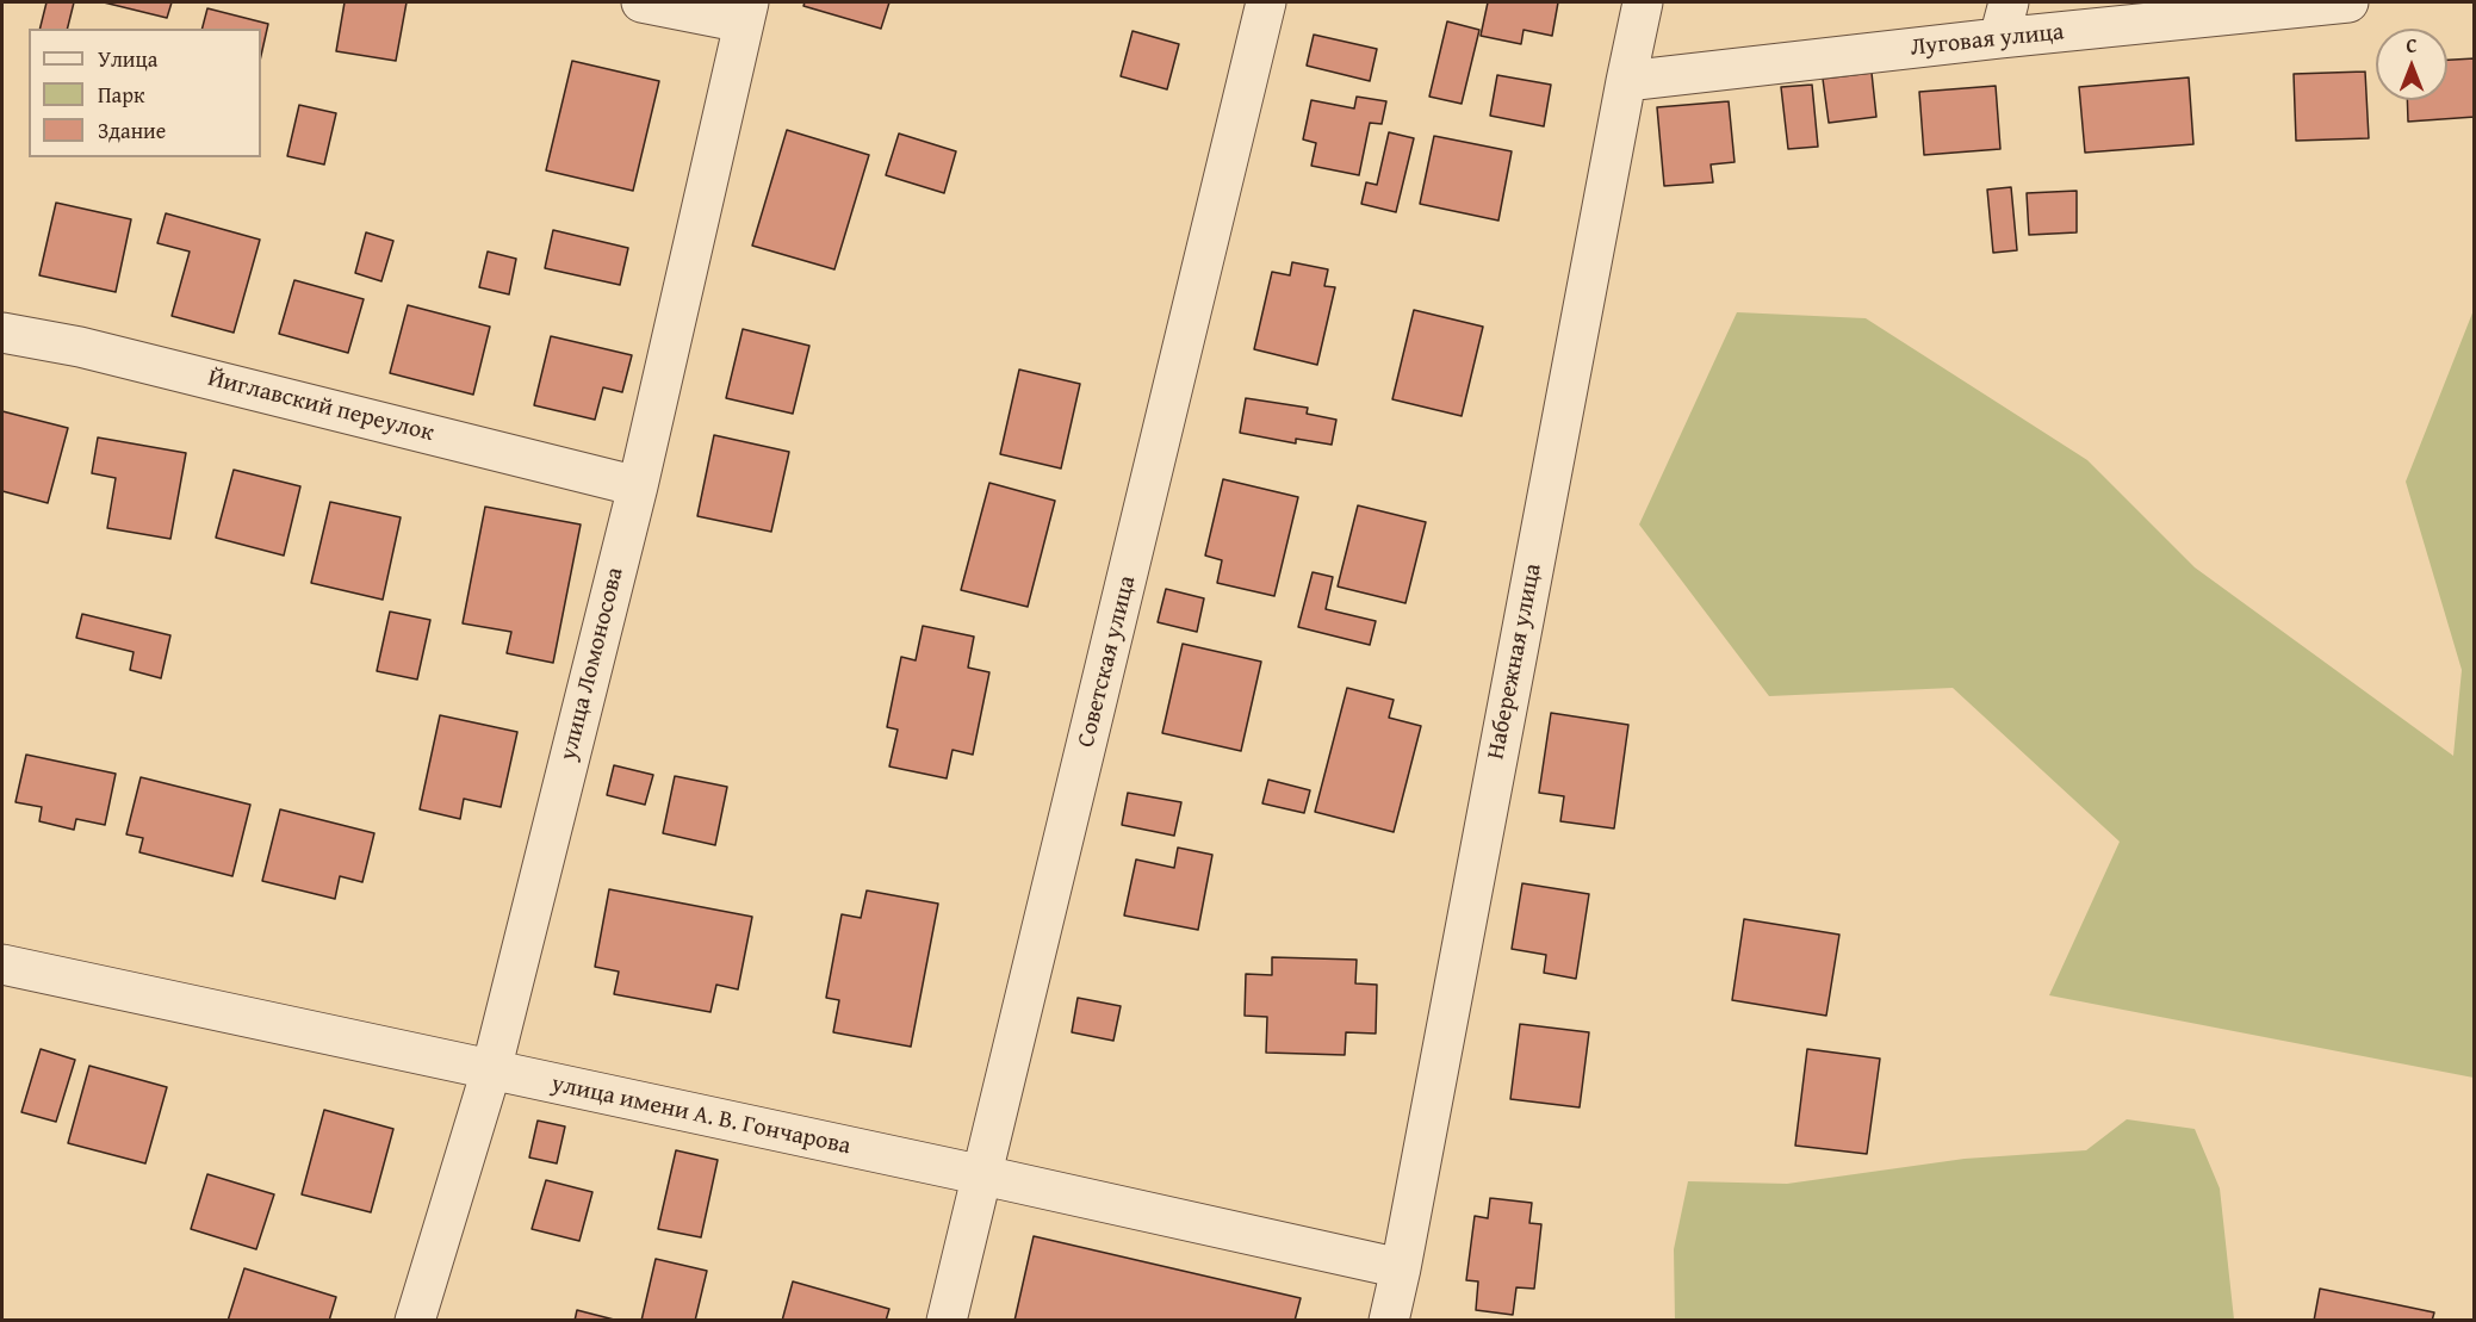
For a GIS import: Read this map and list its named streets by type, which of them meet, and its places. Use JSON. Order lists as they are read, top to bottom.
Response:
{
  "streets": {
    "street": [
      "Луговая улица",
      "Йиглавский переулок",
      "Советская улица",
      "Набережная улица",
      "улица Ломоносова",
      "улица имени А. В. Гончарова"
    ]
  },
  "crossings": [
    ["Луговая улица", "Набережная улица"],
    ["Йиглавский переулок", "улица Ломоносова"],
    ["Советская улица", "улица имени А. В. Гончарова"],
    ["Набережная улица", "улица имени А. В. Гончарова"],
    ["улица Ломоносова", "улица имени А. В. Гончарова"]
  ],
  "legend": ["Улица", "Парк", "Здание"],
  "north": "top"
}
